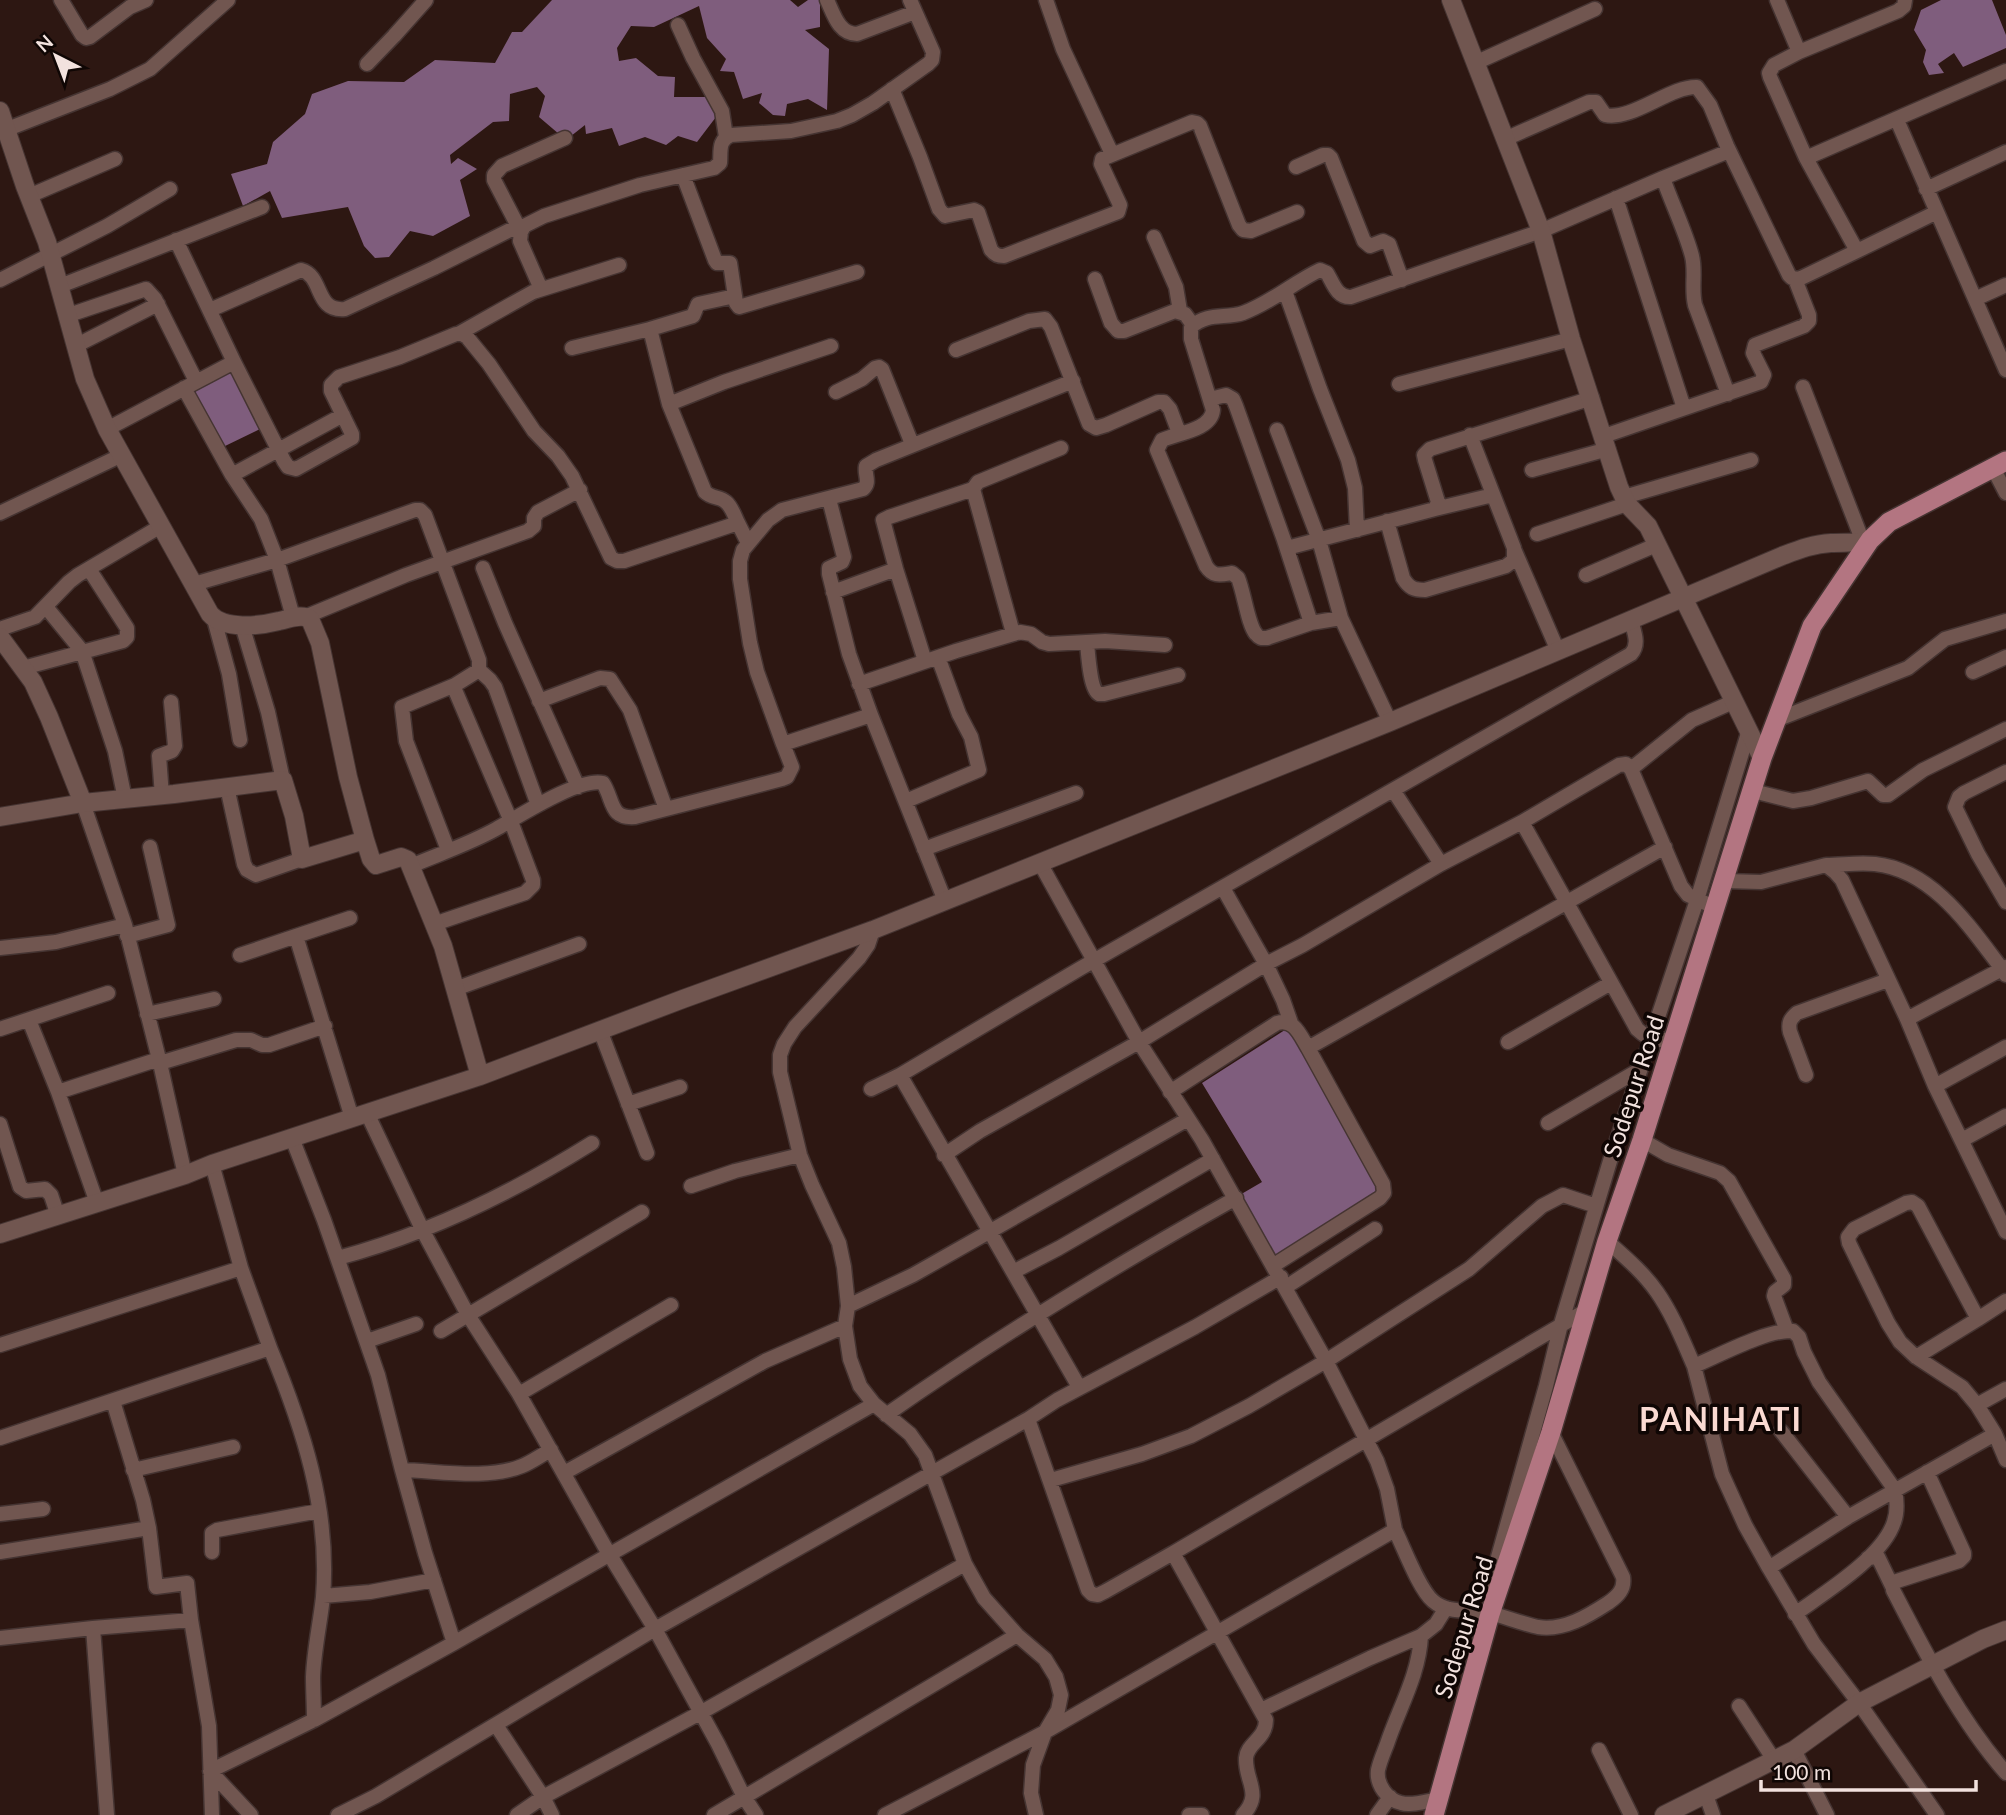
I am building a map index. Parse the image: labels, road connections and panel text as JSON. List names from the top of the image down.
{
  "streets": {
    "main road": ["Sodepur Road"]
  },
  "districts": ["PANIHATI"],
  "scale_bar": "100 m",
  "north": "top left"
}
